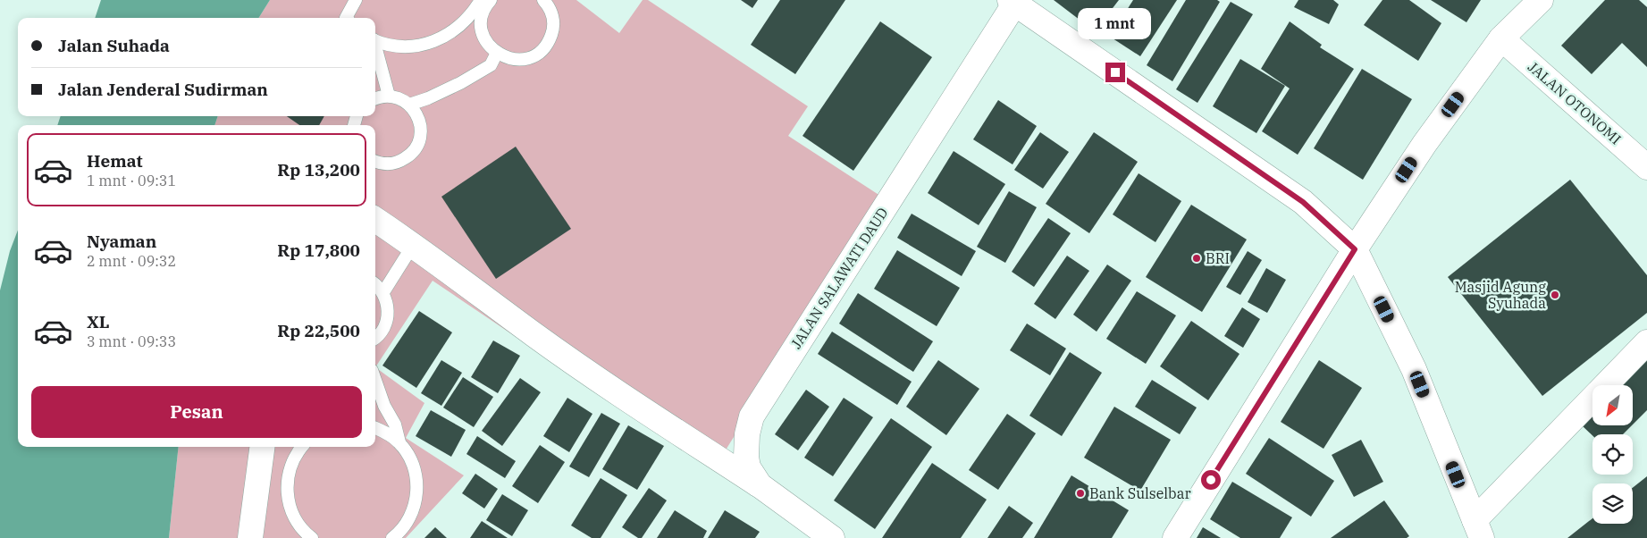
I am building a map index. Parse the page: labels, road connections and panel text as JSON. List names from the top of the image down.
{
  "streets": {
    "main road": ["JALAN OTONOMI", "JALAN SALAWATI DAUD"]
  },
  "places": ["BRI", "Masjid Agung Syuhada", "Bank Sulselbar"],
  "north": "bottom left",
  "page": {
    "bubble": "1 mnt",
    "banner": ["Jalan Suhada", "Jalan Jenderal Sudirman"],
    "list": [
      {
        "name": "Hemat",
        "note": "1 mnt · 09:31",
        "value": "Rp 13,200"
      },
      {
        "name": "Nyaman",
        "note": "2 mnt · 09:32",
        "value": "Rp 17,800"
      },
      {
        "name": "XL",
        "note": "3 mnt · 09:33",
        "value": "Rp 22,500"
      }
    ],
    "buttons": "Pesan"
  }
}
